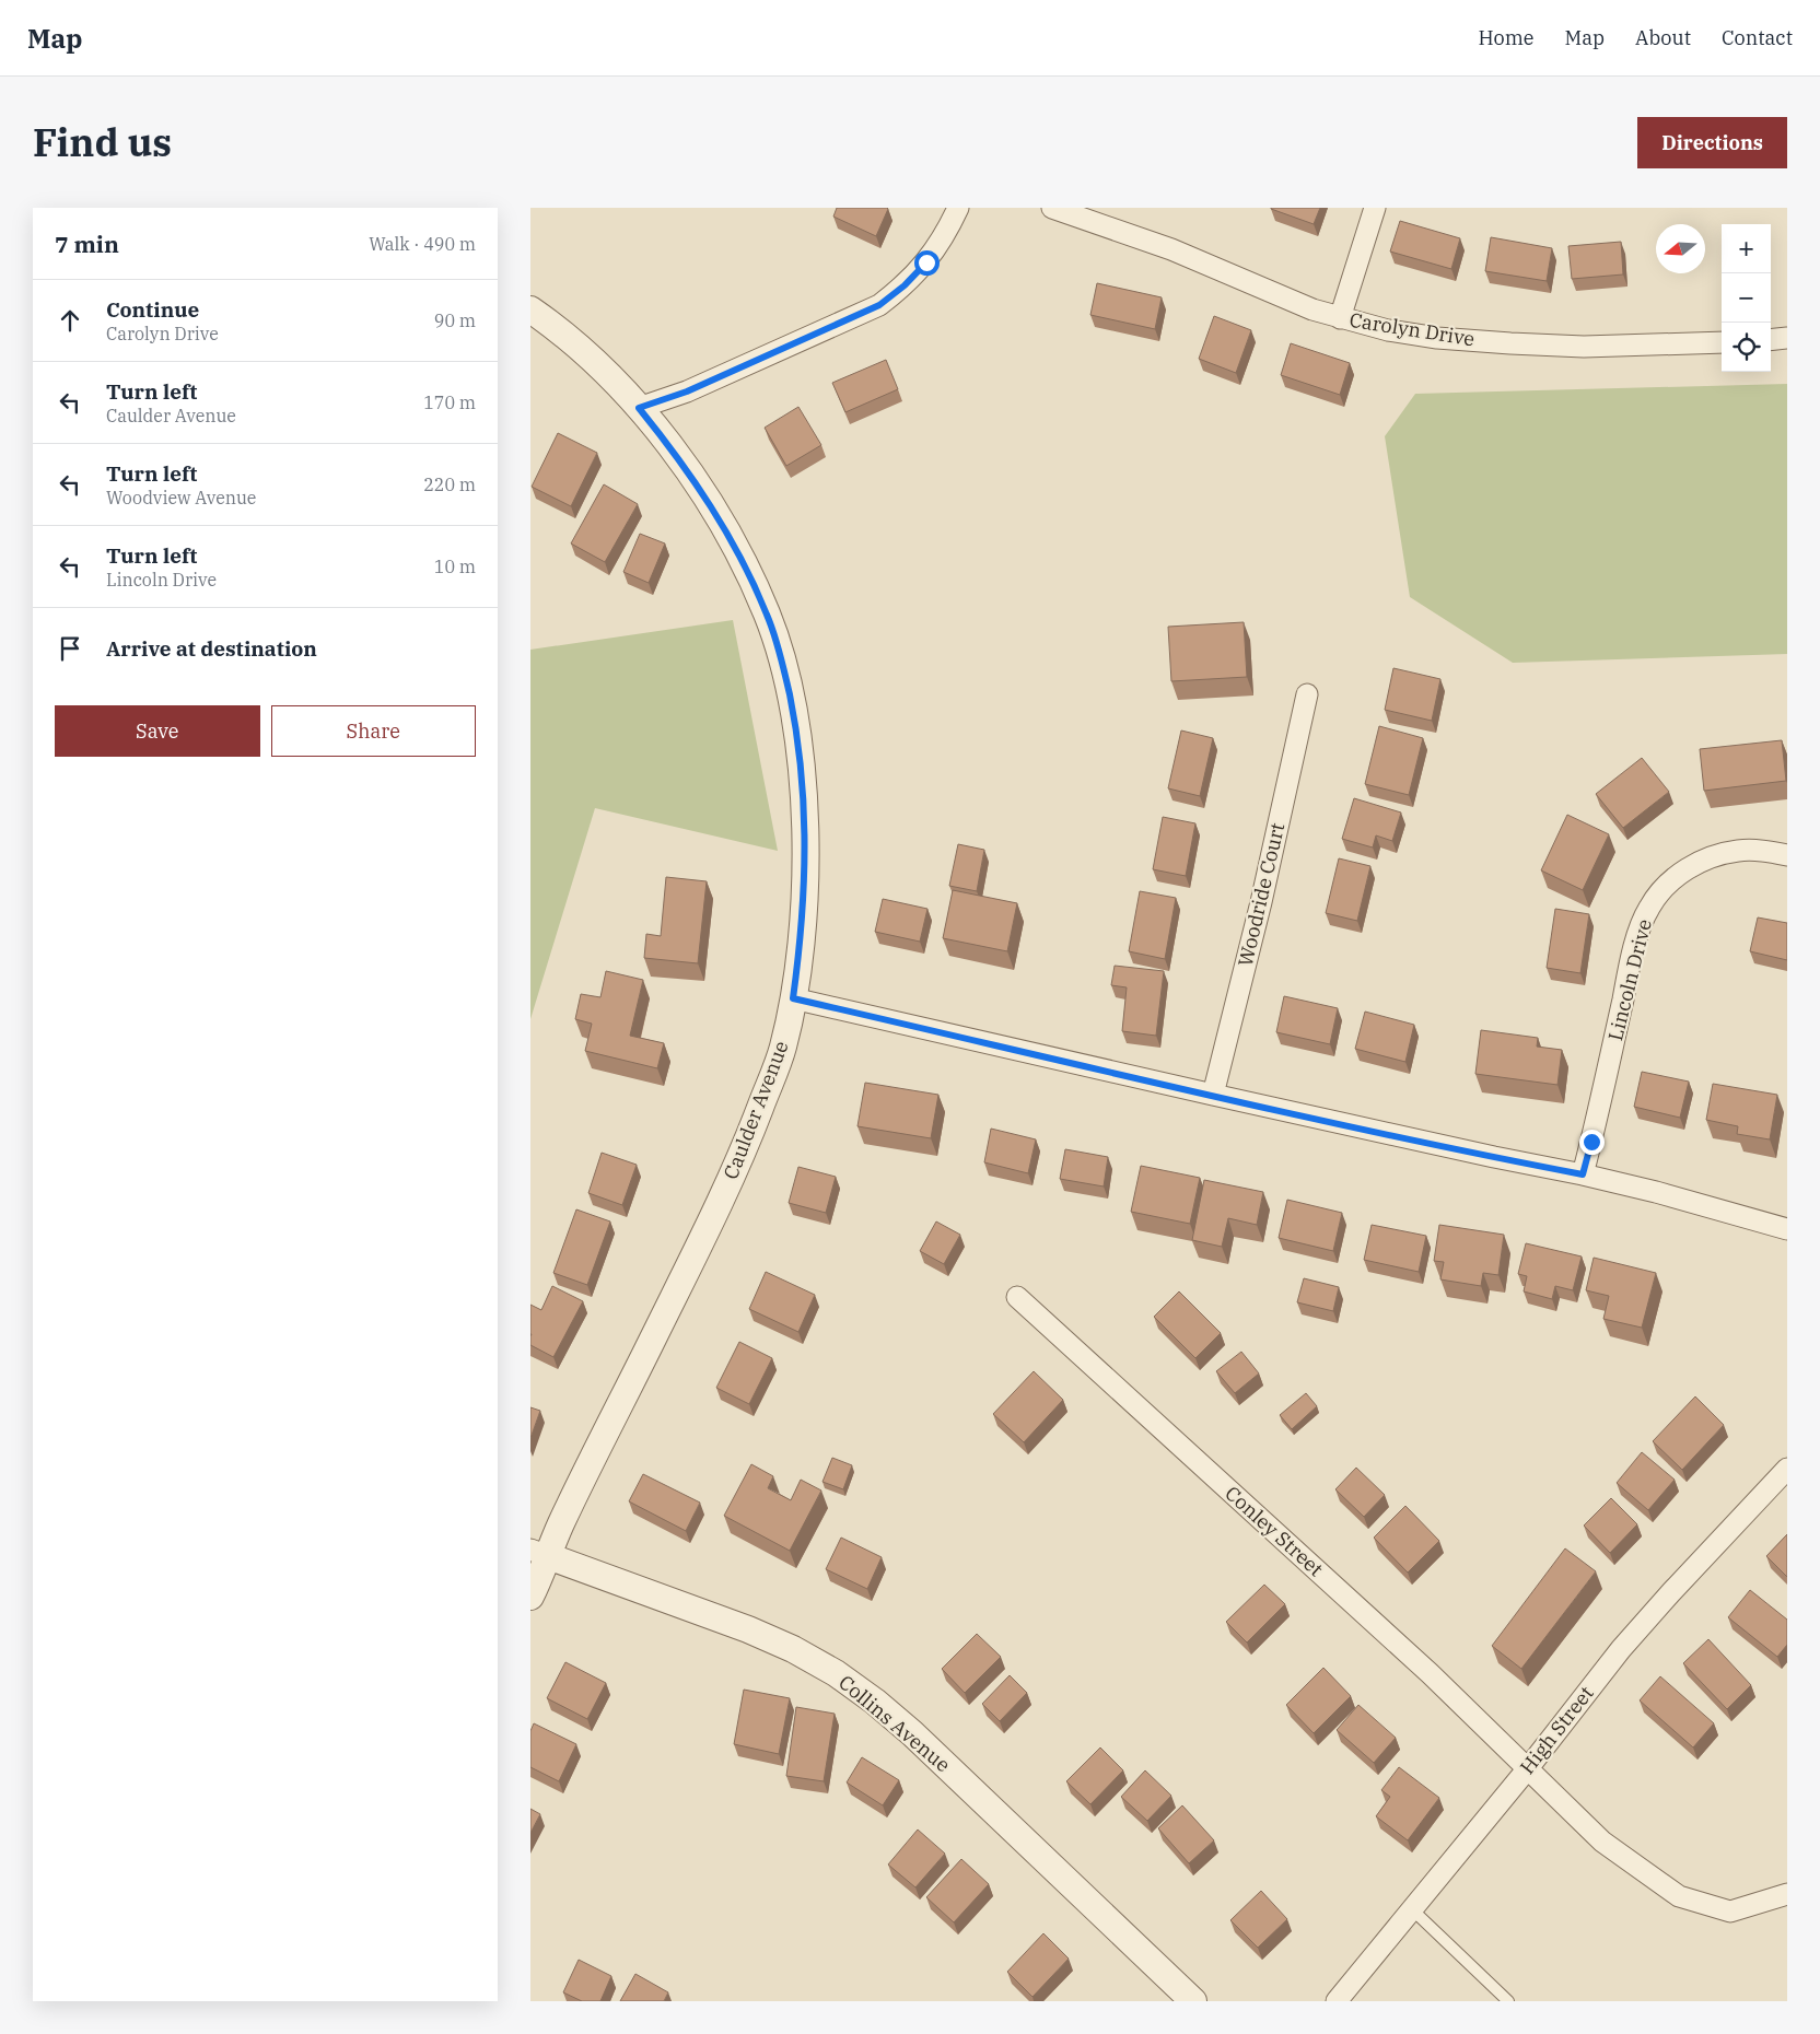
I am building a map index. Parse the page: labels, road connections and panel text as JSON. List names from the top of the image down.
{
  "streets": {
    "street": [
      "Carolyn Drive",
      "Woodride Court",
      "Lincoln Drive",
      "Caulder Avenue",
      "Conley Street",
      "Collins Avenue",
      "High Street"
    ]
  },
  "crossings": [
    ["Caulder Avenue", "Collins Avenue"],
    ["Conley Street", "High Street"]
  ],
  "north": "left",
  "page": {
    "header": "Map",
    "nav": [
      "Home",
      "Map",
      "About",
      "Contact"
    ],
    "title": "Find us",
    "buttons": [
      "Directions",
      ["Save", "Share"]
    ],
    "heading": ["7 min", "Walk · 490 m"],
    "map_buttons": ["+", "−"],
    "list": [
      ["Continue", "Carolyn Drive", "90 m"],
      ["Turn left", "Caulder Avenue", "170 m"],
      ["Turn left", "Woodview Avenue", "220 m"],
      ["Turn left", "Lincoln Drive", "10 m"],
      "Arrive at destination"
    ]
  }
}
